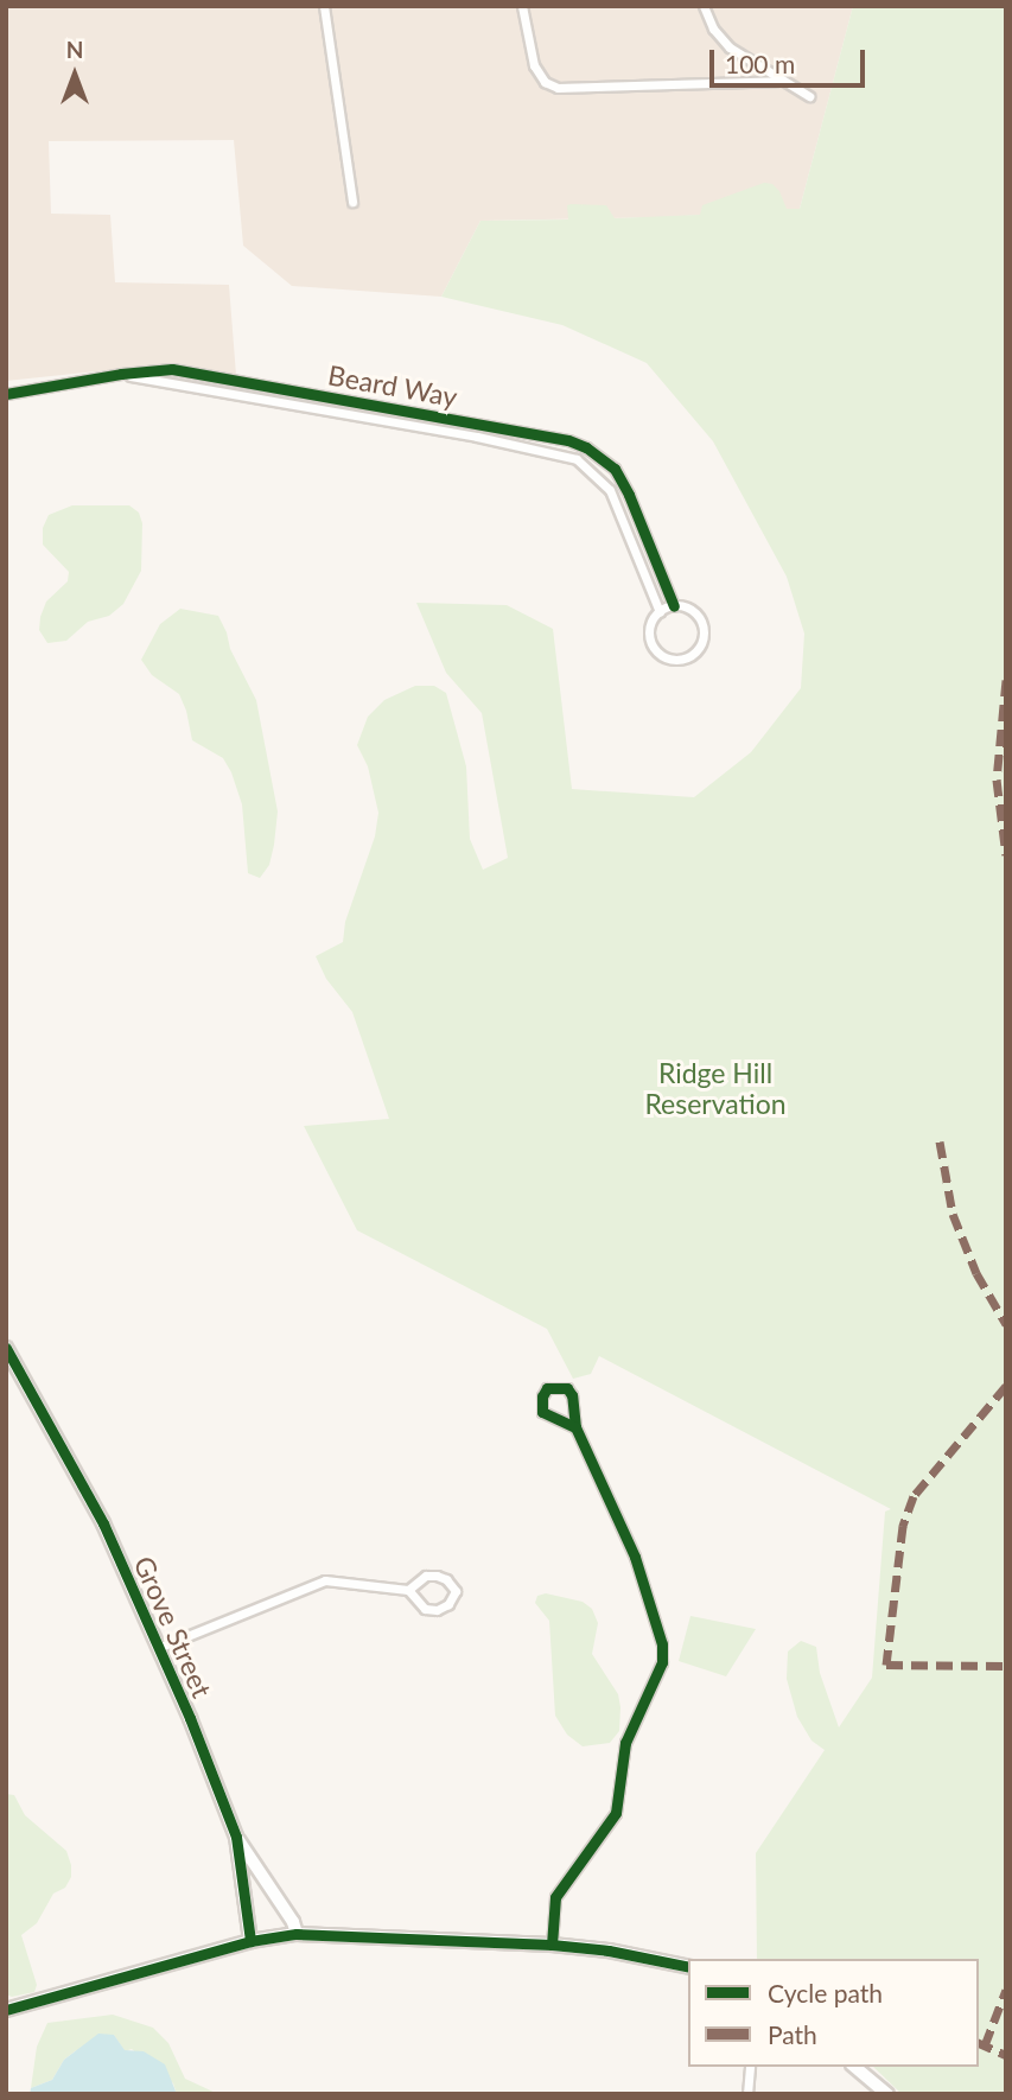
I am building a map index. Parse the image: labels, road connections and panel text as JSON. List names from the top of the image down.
{
  "streets": {
    "street": ["Beard Way", "Grove Street"]
  },
  "parks": ["Ridge Hill Reservation"],
  "legend": ["Cycle path", "Path"],
  "scale_bar": "100 m",
  "north": "top"
}
